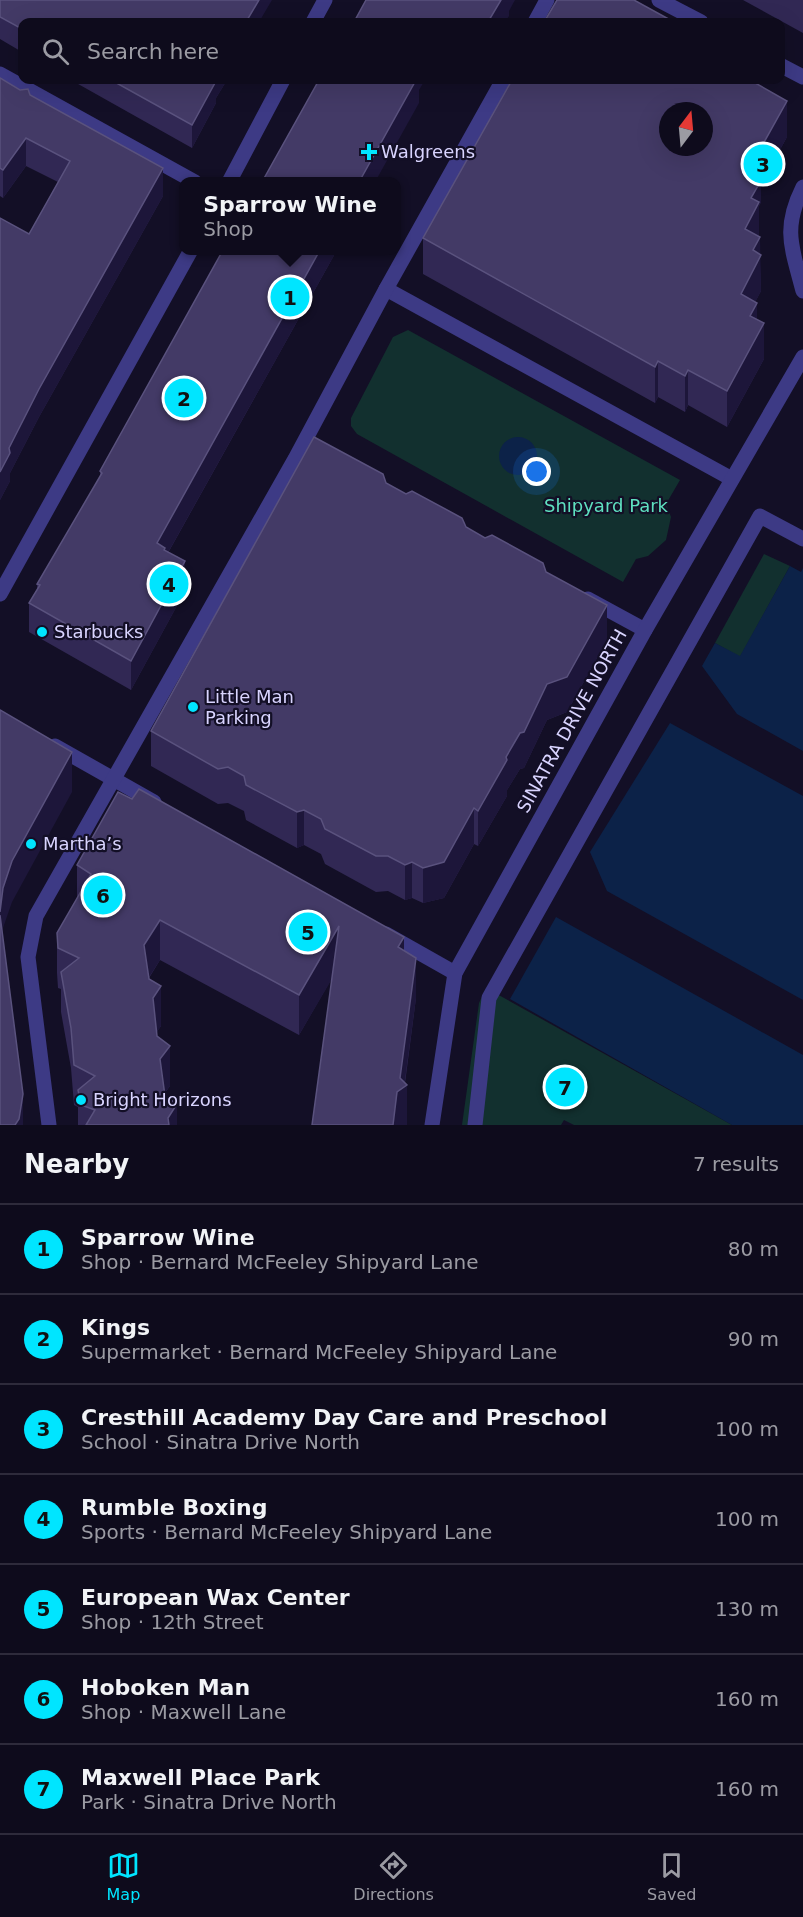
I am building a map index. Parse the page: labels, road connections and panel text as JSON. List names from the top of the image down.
{
  "streets": {
    "street": ["SINATRA DRIVE NORTH"]
  },
  "parks": ["Shipyard Park"],
  "places": {
    "health": ["Walgreens"],
    "other": [
      "Starbucks",
      "Little Man Parking",
      "Martha’s",
      "Bright Horizons"
    ]
  },
  "north": "top",
  "page": {
    "search": "Search here",
    "pins": [
      "3",
      "1",
      "2",
      "4",
      "6",
      "5",
      "7"
    ],
    "popup": ["Sparrow Wine", "Shop"],
    "heading": ["Nearby", "7 results"],
    "list": [
      {
        "mark": "1",
        "name": "Sparrow Wine",
        "note": "Shop · Bernard McFeeley Shipyard Lane",
        "value": "80 m"
      },
      {
        "mark": "2",
        "name": "Kings",
        "note": "Supermarket · Bernard McFeeley Shipyard Lane",
        "value": "90 m"
      },
      {
        "mark": "3",
        "name": "Cresthill Academy Day Care and Preschool",
        "note": "School · Sinatra Drive North",
        "value": "100 m"
      },
      {
        "mark": "4",
        "name": "Rumble Boxing",
        "note": "Sports · Bernard McFeeley Shipyard Lane",
        "value": "100 m"
      },
      {
        "mark": "5",
        "name": "European Wax Center",
        "note": "Shop · 12th Street",
        "value": "130 m"
      },
      {
        "mark": "6",
        "name": "Hoboken Man",
        "note": "Shop · Maxwell Lane",
        "value": "160 m"
      },
      {
        "mark": "7",
        "name": "Maxwell Place Park",
        "note": "Park · Sinatra Drive North",
        "value": "160 m"
      }
    ],
    "nav": ["Map", "Directions", "Saved"]
  }
}
